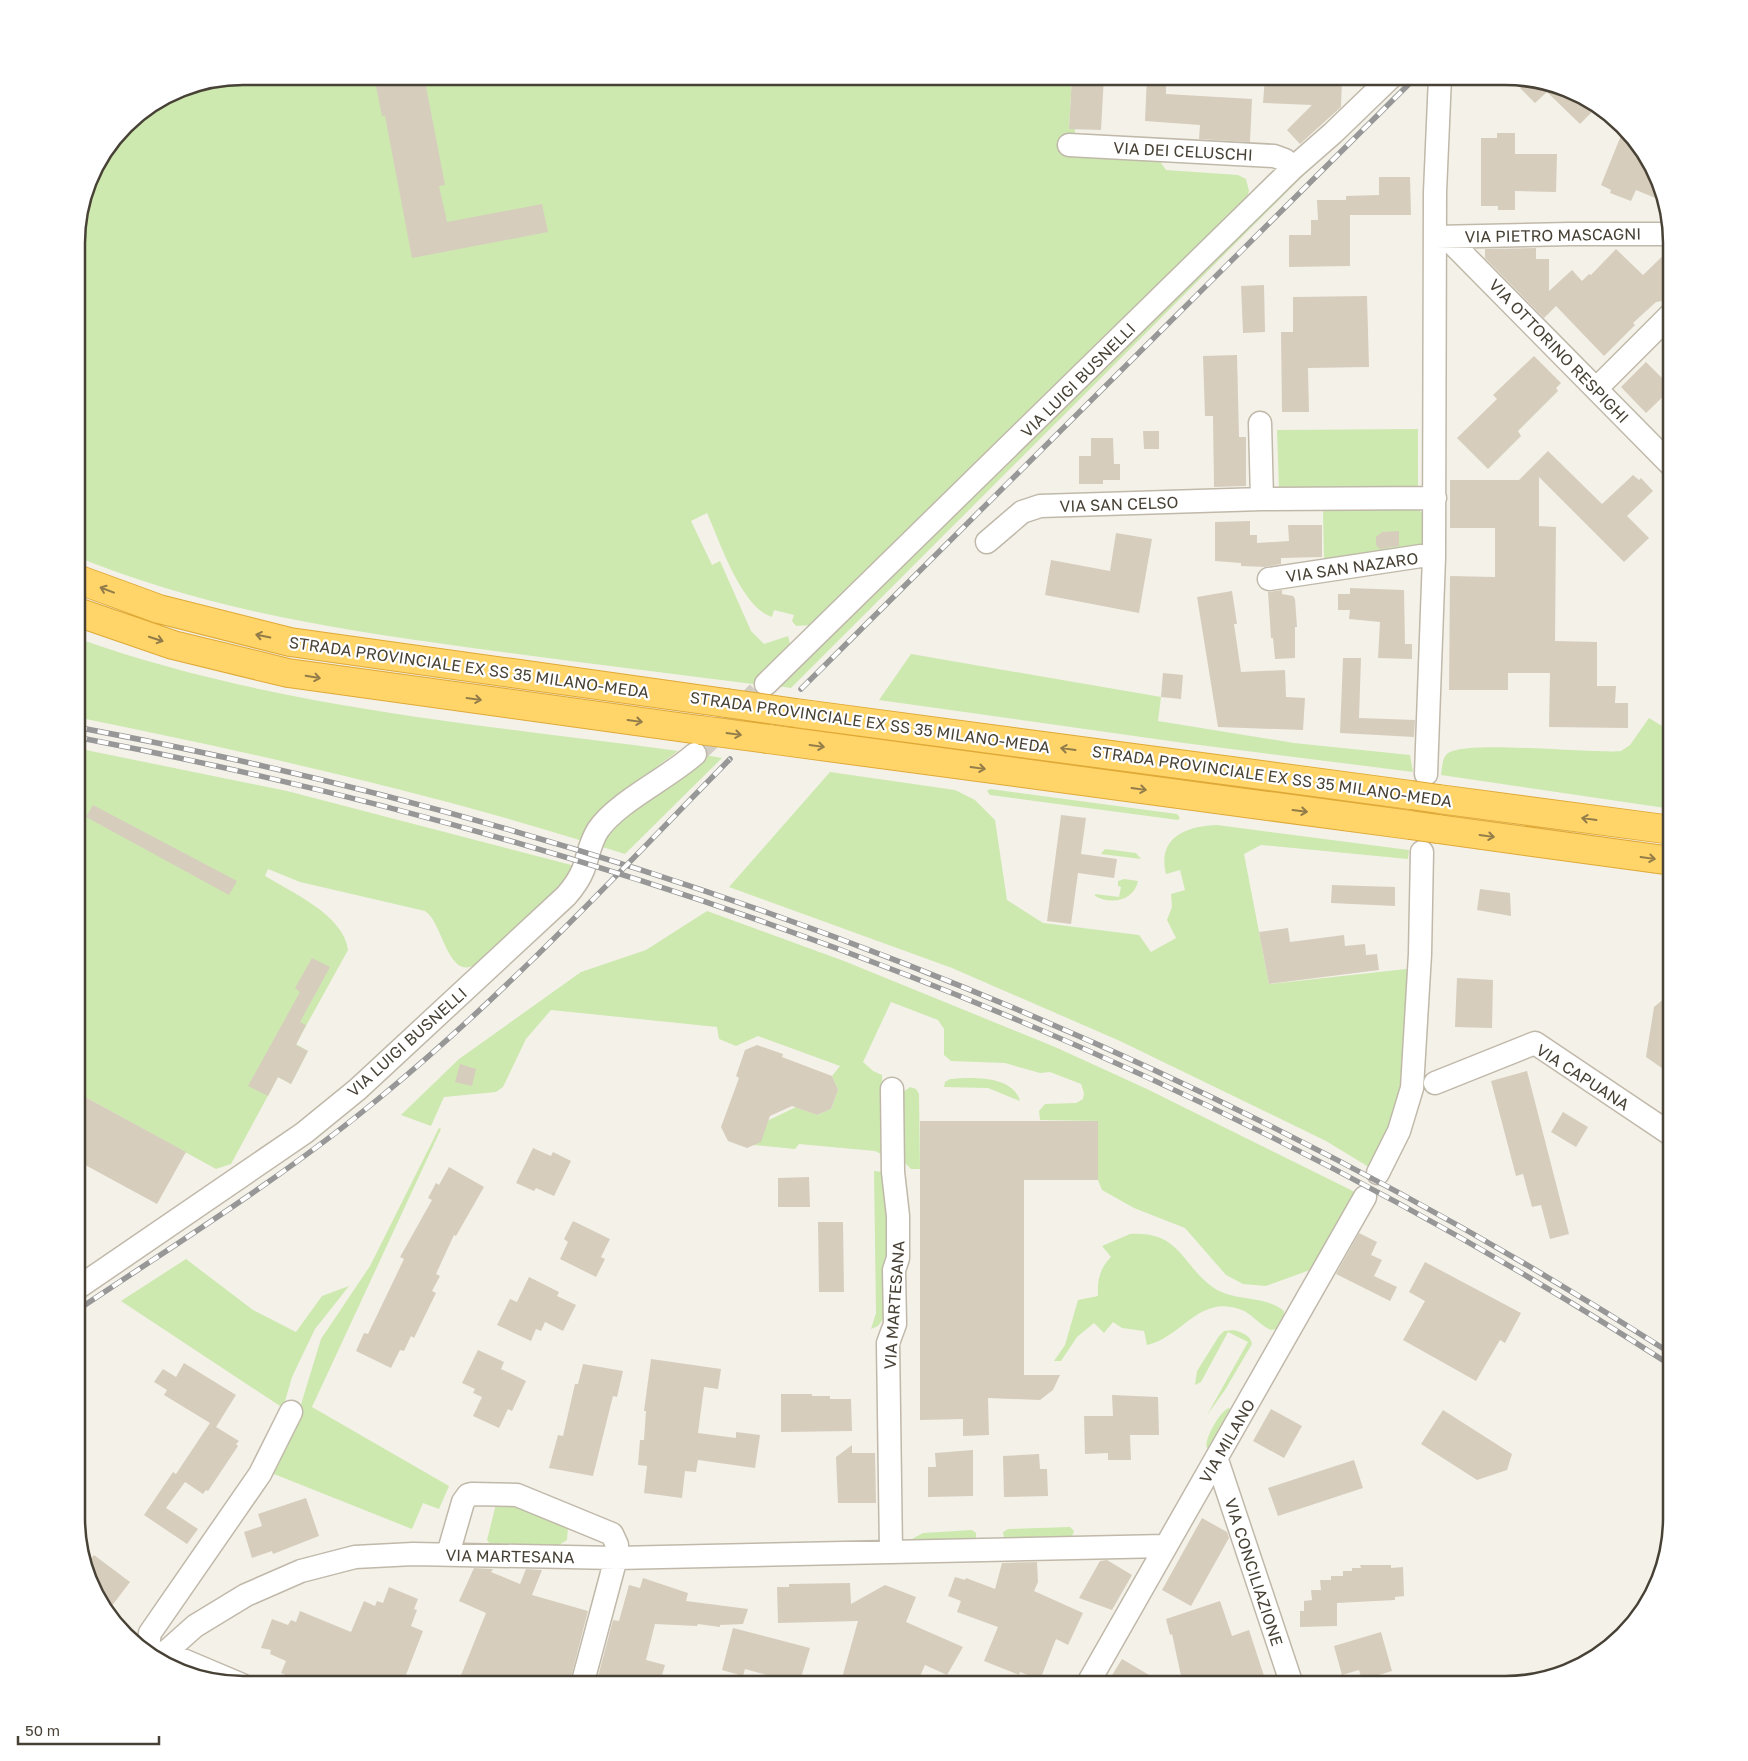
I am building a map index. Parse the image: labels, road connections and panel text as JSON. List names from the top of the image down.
{
  "streets": {
    "highway": ["STRADA PROVINCIALE EX SS 35 MILANO-MEDA"],
    "street": [
      "VIA DEI CELUSCHI",
      "VIA PIETRO MASCAGNI",
      "VIA OTTORINO RESPIGHI",
      "VIA LUIGI BUSNELLI",
      "VIA SAN CELSO",
      "VIA SAN NAZARO",
      "VIA CAPUANA",
      "VIA MARTESANA",
      "VIA MILANO",
      "VIA CONCILIAZIONE"
    ]
  },
  "crossings": [
    ["VIA DEI CELUSCHI", "VIA LUIGI BUSNELLI"],
    ["VIA PIETRO MASCAGNI", "VIA OTTORINO RESPIGHI"],
    ["VIA LUIGI BUSNELLI", "STRADA PROVINCIALE EX SS 35 MILANO-MEDA"],
    ["VIA MARTESANA", "VIA MILANO"],
    ["VIA MILANO", "VIA CONCILIAZIONE"]
  ],
  "scale_bar": "50 m"
}
